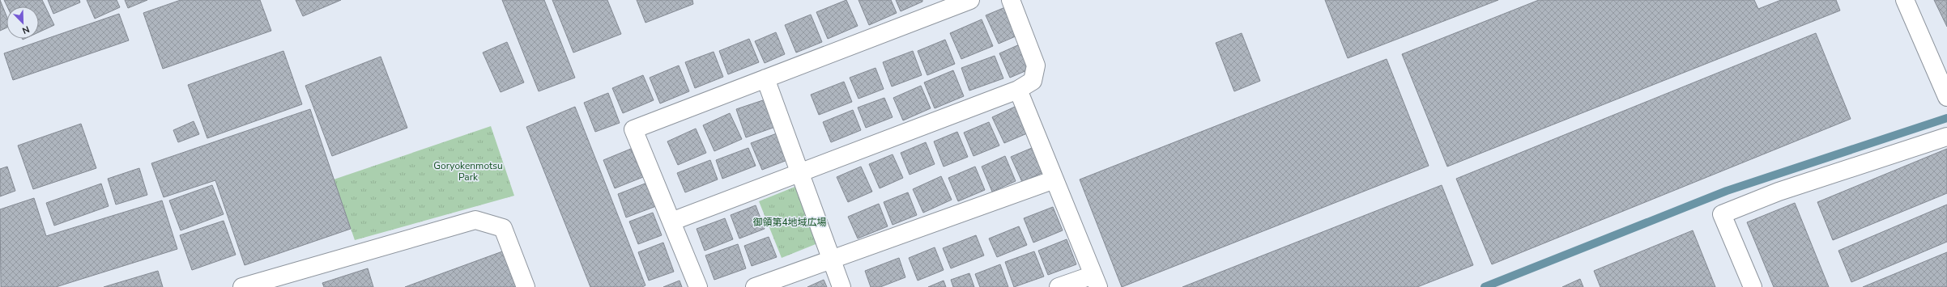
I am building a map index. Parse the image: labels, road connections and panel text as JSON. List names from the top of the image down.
{
  "parks": ["Goryokenmotsu Park", "御領第4地域広場"],
  "north": "bottom right"
}
